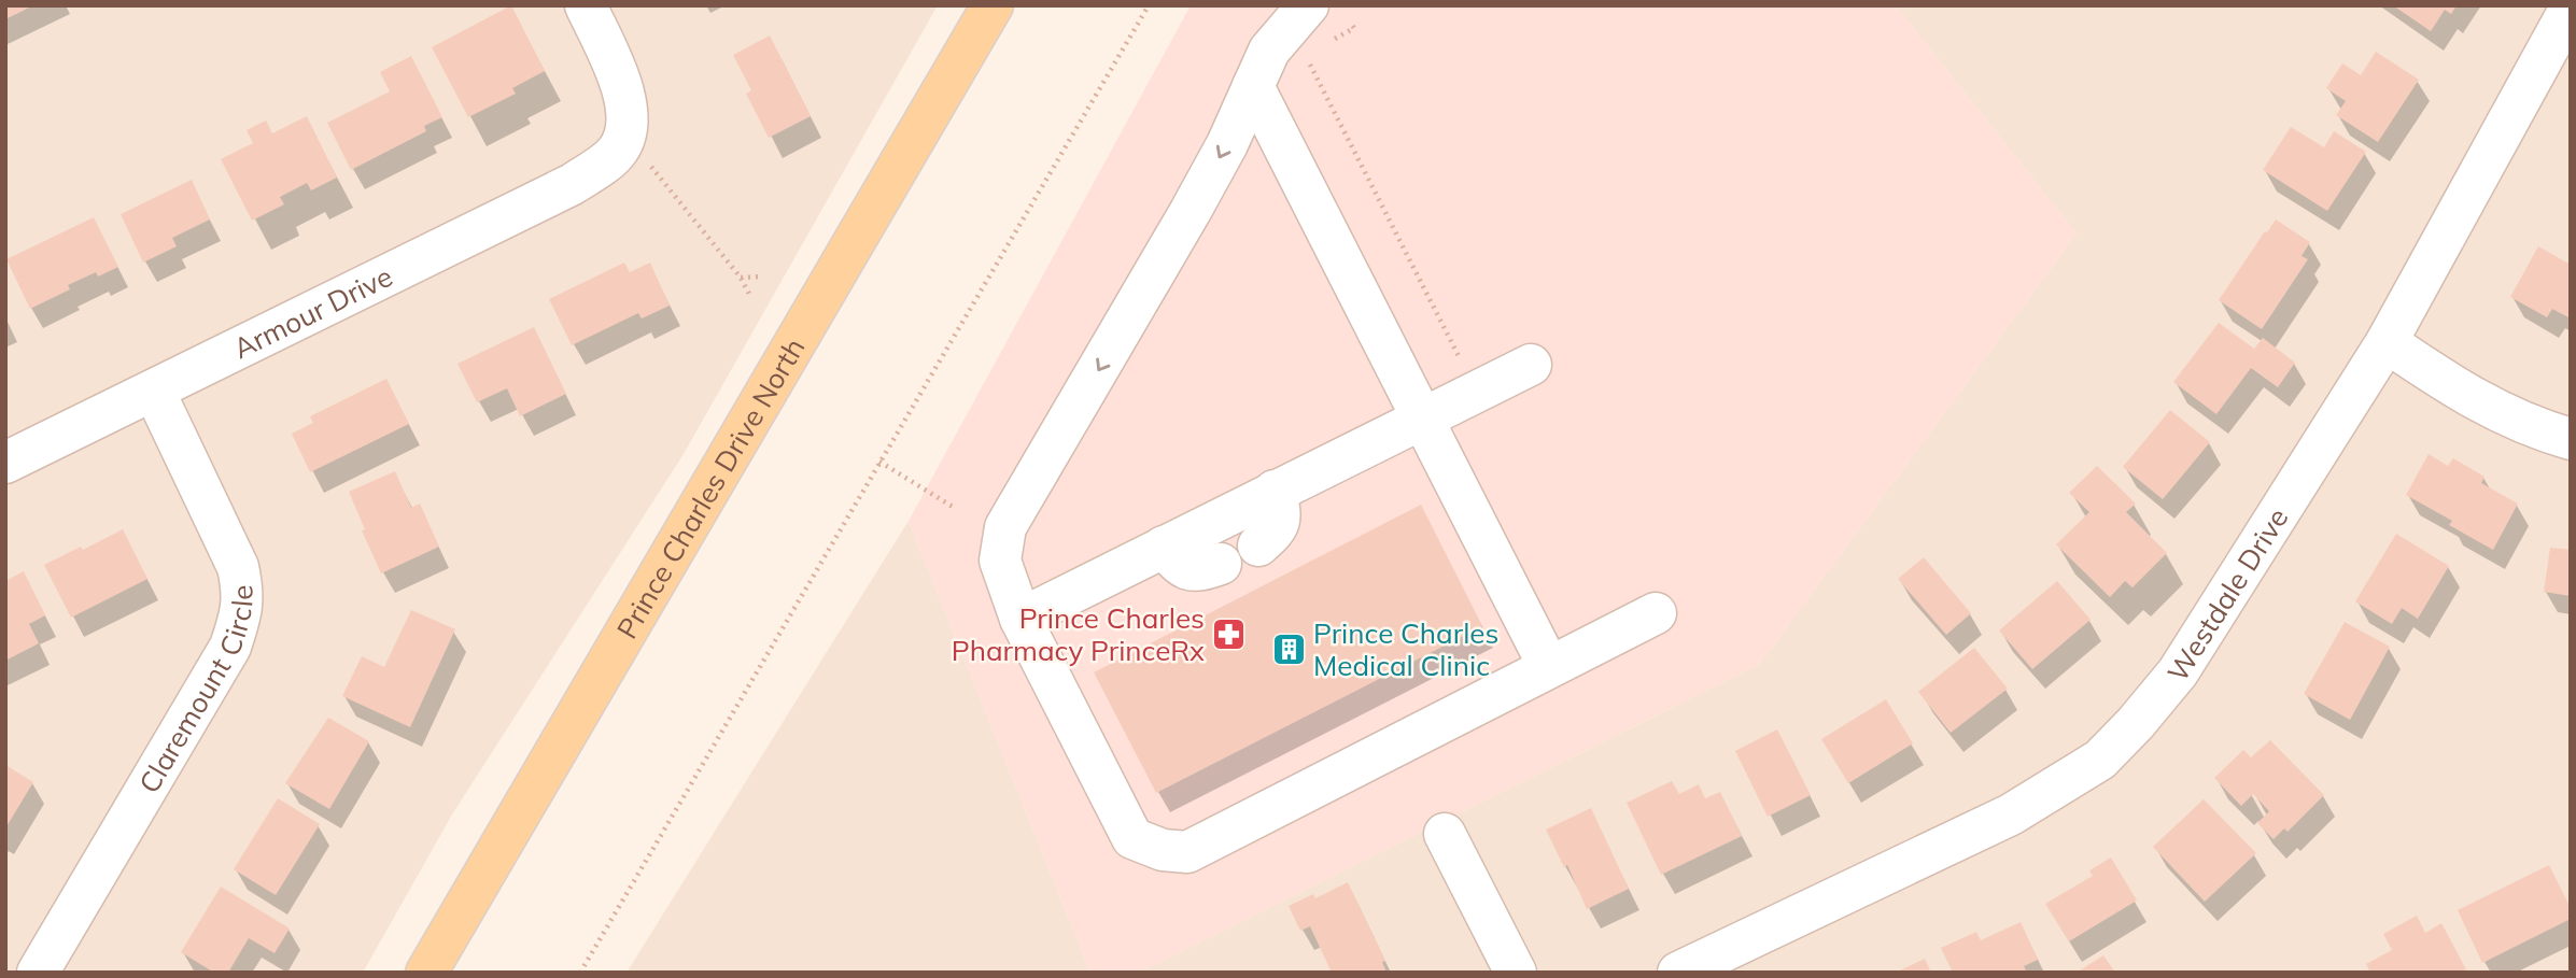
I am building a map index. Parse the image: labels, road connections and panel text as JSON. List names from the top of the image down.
{
  "streets": {
    "main road": ["Prince Charles Drive North"],
    "street": ["Armour Drive", "Westdale Drive", "Claremount Circle"]
  },
  "crossings": [
    ["Armour Drive", "Claremount Circle"]
  ],
  "places": {
    "pharmacy": ["Prince Charles Pharmacy PrinceRx"],
    "building": ["Prince Charles Medical Clinic"]
  }
}
